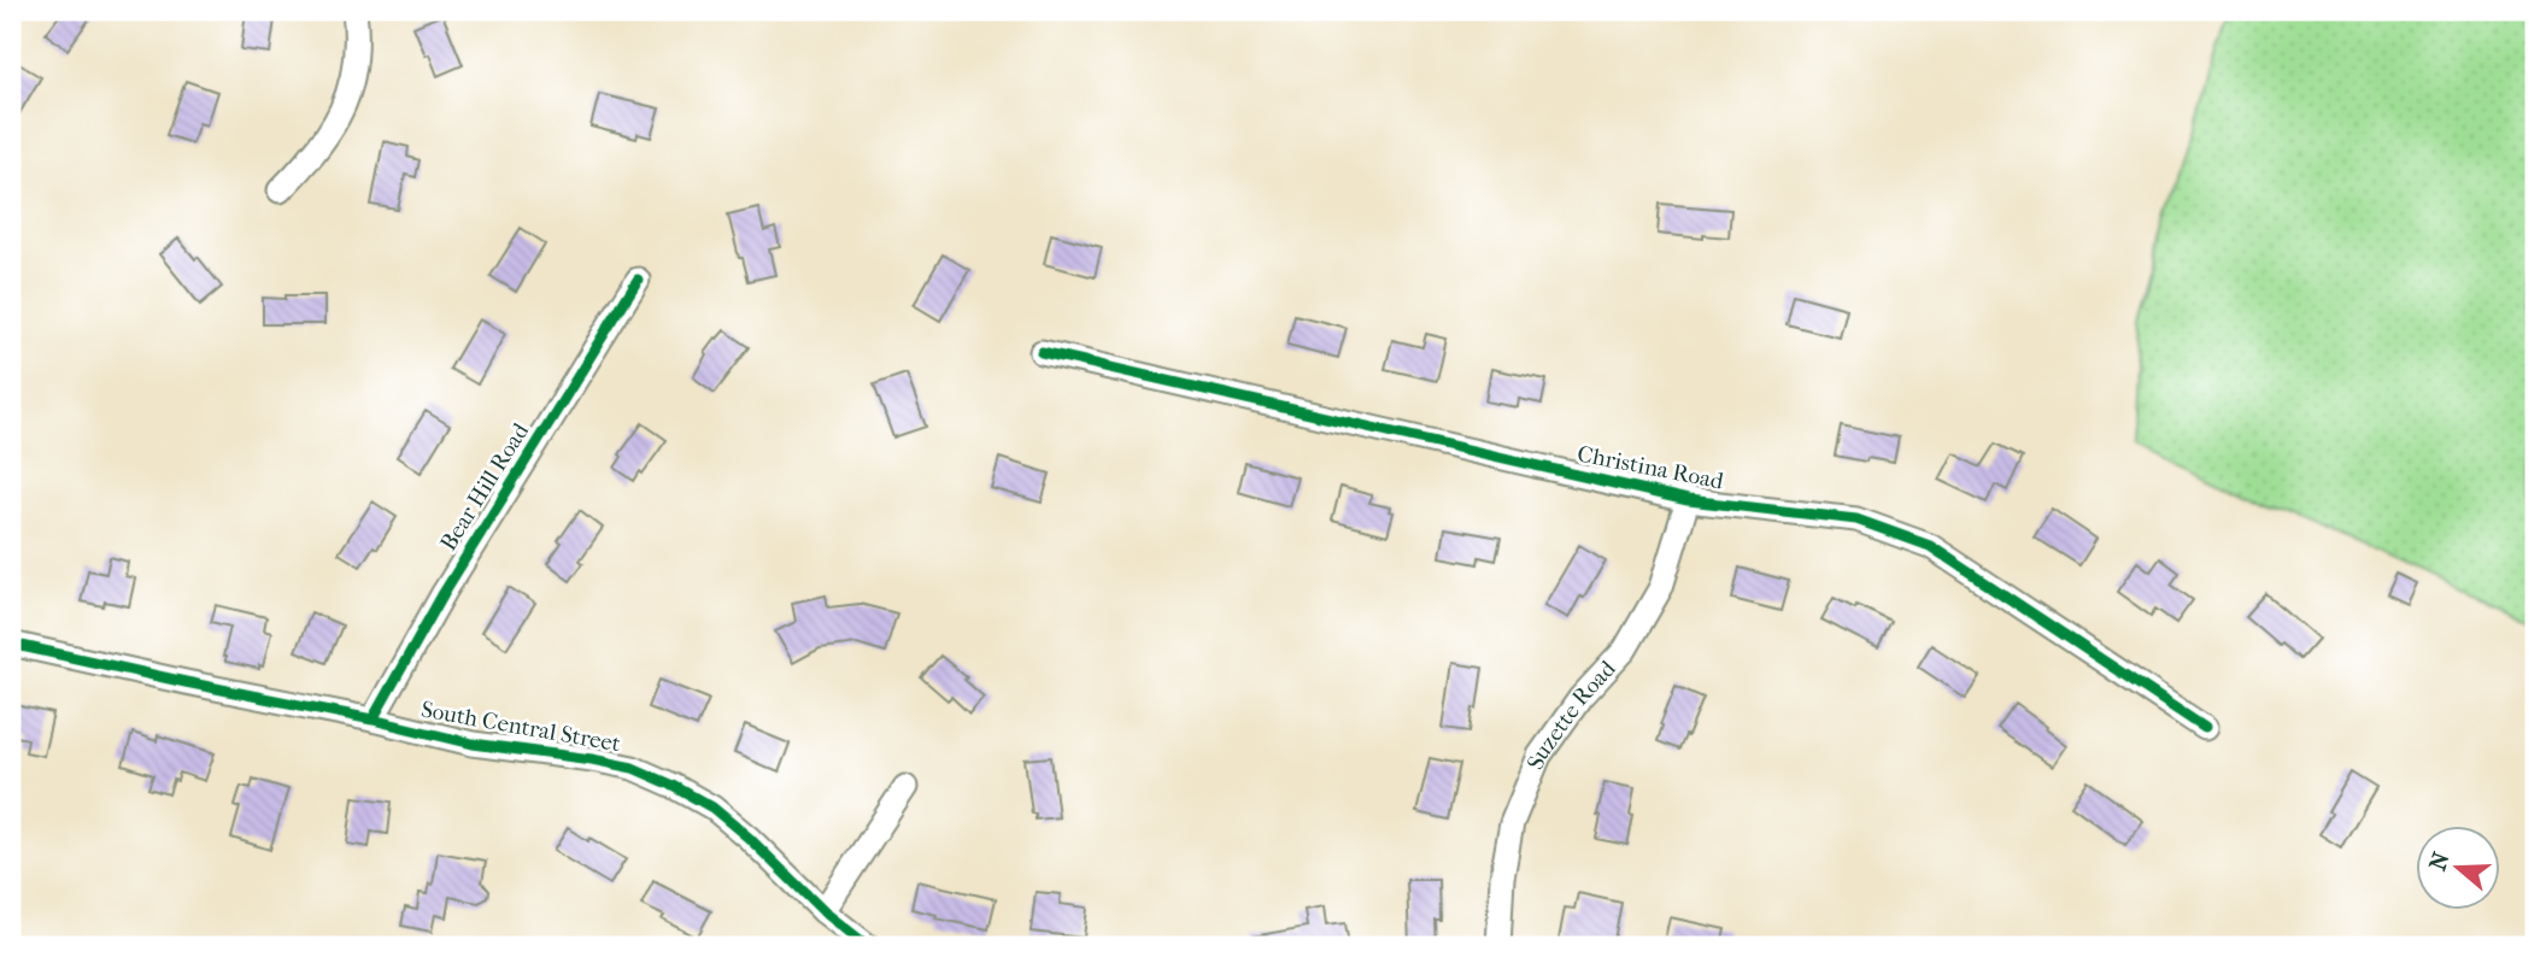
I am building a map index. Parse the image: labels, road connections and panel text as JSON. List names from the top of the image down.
{
  "streets": {
    "street": [
      "Christina Road",
      "Bear Hill Road",
      "Suzette Road",
      "South Central Street"
    ]
  },
  "crossings": [
    ["Christina Road", "Suzette Road"],
    ["Bear Hill Road", "South Central Street"]
  ],
  "north": "left"
}
